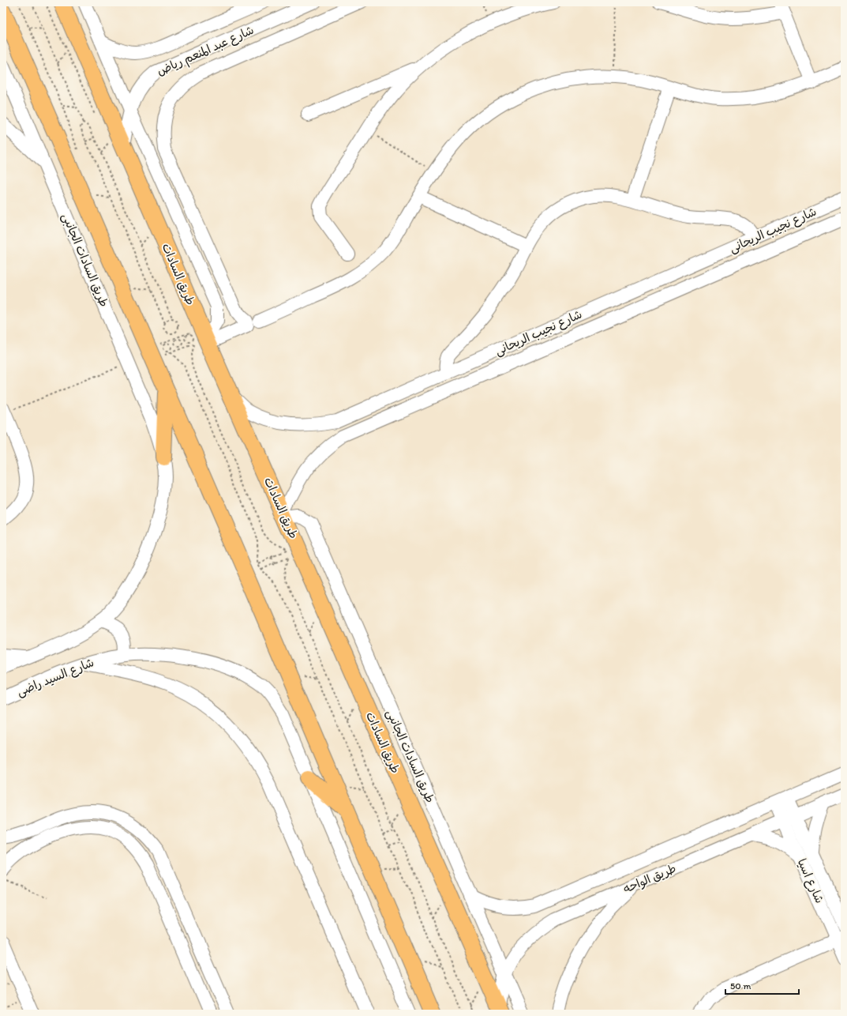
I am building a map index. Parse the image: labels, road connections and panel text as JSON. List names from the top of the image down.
{
  "streets": {
    "main road": ["طريق السادات"],
    "street": [
      "شارع عبد المنعم رياض",
      "شارع نجيب الريحانى",
      "طريق السادات الجانبى",
      "شارع السيد راضى",
      "طريق الواحه",
      "شارع اسيا"
    ]
  },
  "crossings": [
    ["شارع عبد المنعم رياض", "طريق السادات"],
    ["شارع نجيب الريحانى", "طريق السادات الجانبى"],
    ["شارع نجيب الريحانى", "طريق السادات"],
    ["طريق السادات الجانبى", "طريق السادات"],
    ["طريق السادات الجانبى", "طريق الواحه"],
    ["طريق السادات", "طريق الواحه"],
    ["طريق الواحه", "شارع اسيا"]
  ],
  "scale_bar": "50 m"
}
